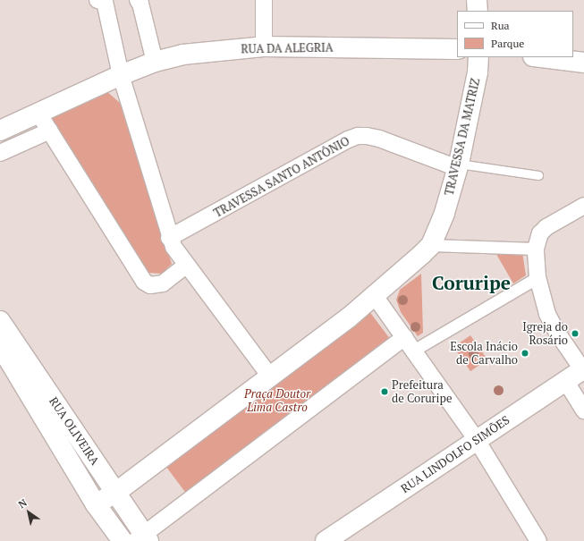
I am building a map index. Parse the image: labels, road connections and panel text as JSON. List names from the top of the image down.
{
  "streets": {
    "street": [
      "RUA DA ALEGRIA",
      "TRAVESSA DA MATRIZ",
      "TRAVESSA SANTO ANTÔNIO",
      "RUA OLIVEIRA",
      "RUA LINDOLFO SIMÕES"
    ]
  },
  "crossings": [
    ["TRAVESSA DA MATRIZ", "TRAVESSA SANTO ANTÔNIO"]
  ],
  "districts": ["Coruripe"],
  "parks": ["Praça Doutor Lima Castro"],
  "places": ["Igreja do Rosário", "Escola Inácio de Carvalho", "Prefeitura de Coruripe"],
  "legend": ["Rua", "Parque"],
  "north": "top left"
}
